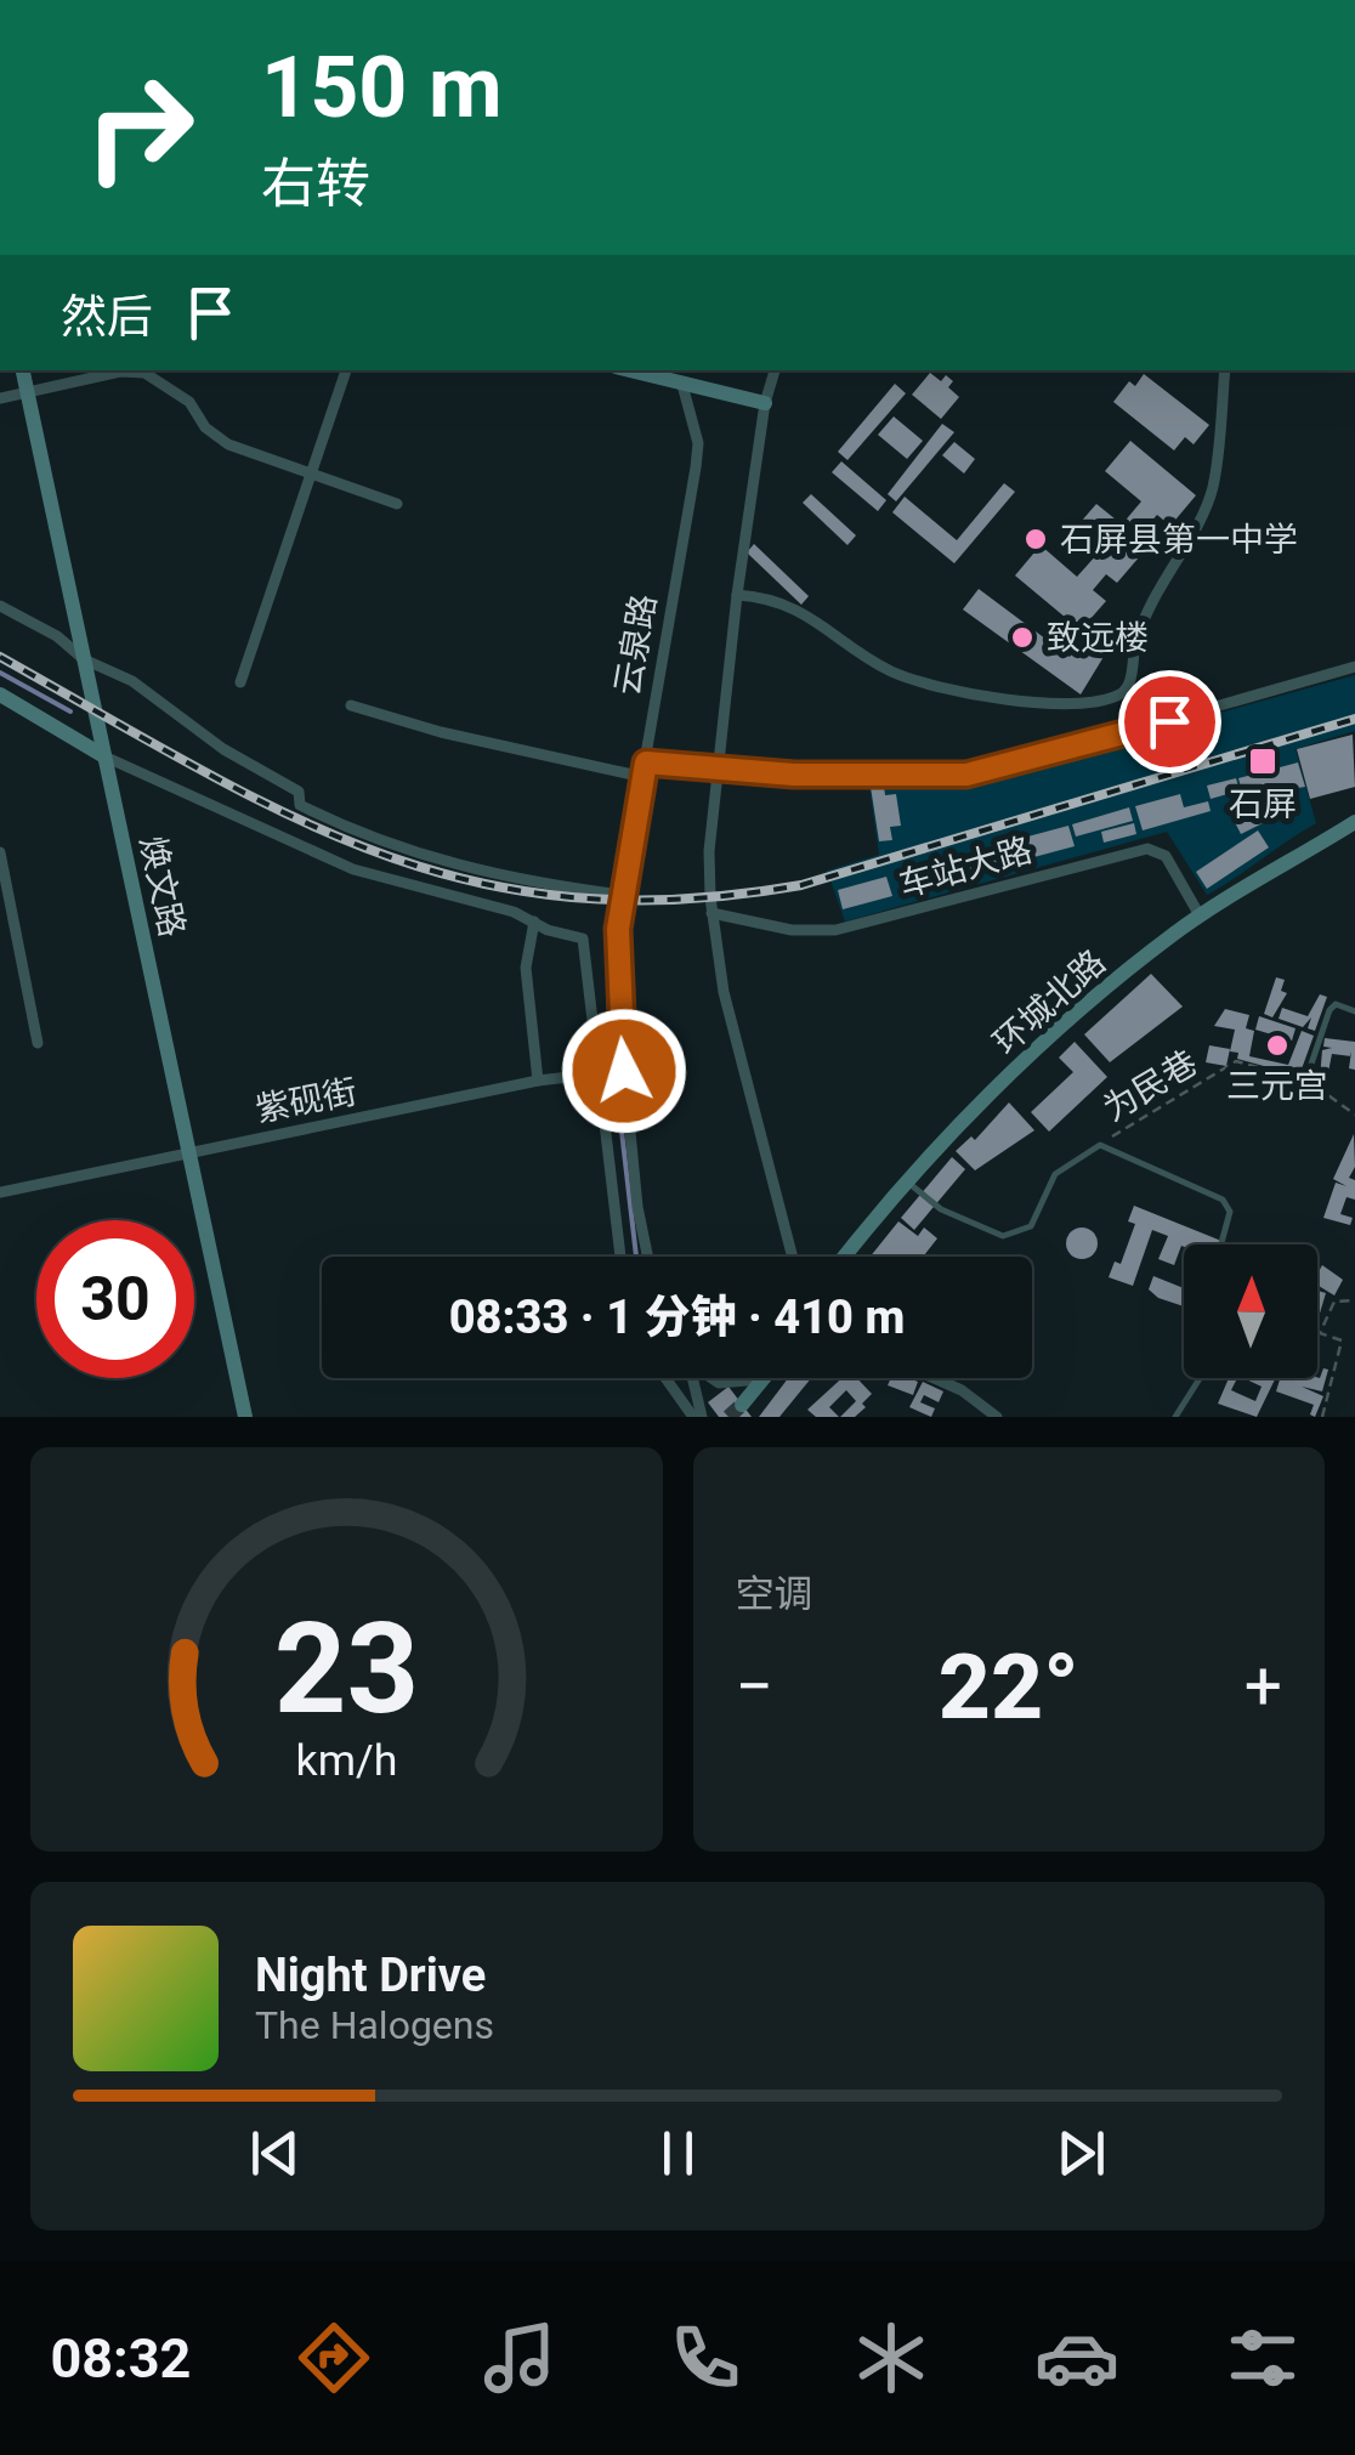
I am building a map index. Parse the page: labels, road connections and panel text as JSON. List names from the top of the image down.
{
  "streets": {
    "main road": ["焕文路", "环城北路"],
    "street": ["云泉路", "车站大路", "紫砚街"],
    "path": ["为民巷"]
  },
  "crossings": [
    ["云泉路", "紫砚街"],
    ["车站大路", "环城北路"],
    ["焕文路", "紫砚街"]
  ],
  "places": {
    "other": ["石屏县第一中学", "致远楼", "三元宫"],
    "transit": ["石屏"]
  },
  "north": "top",
  "page": {
    "turn": ["150 m", "右转"],
    "then": "然后",
    "limit": "30",
    "trip": "08:33 · 1 分钟 · 410 m",
    "tile": "空调",
    "heat": ["−", "22°", "+"],
    "song": ["Night Drive", "The Halogens"],
    "tabs": "08:32",
    "gauge": ["23", "km/h"]
  }
}
